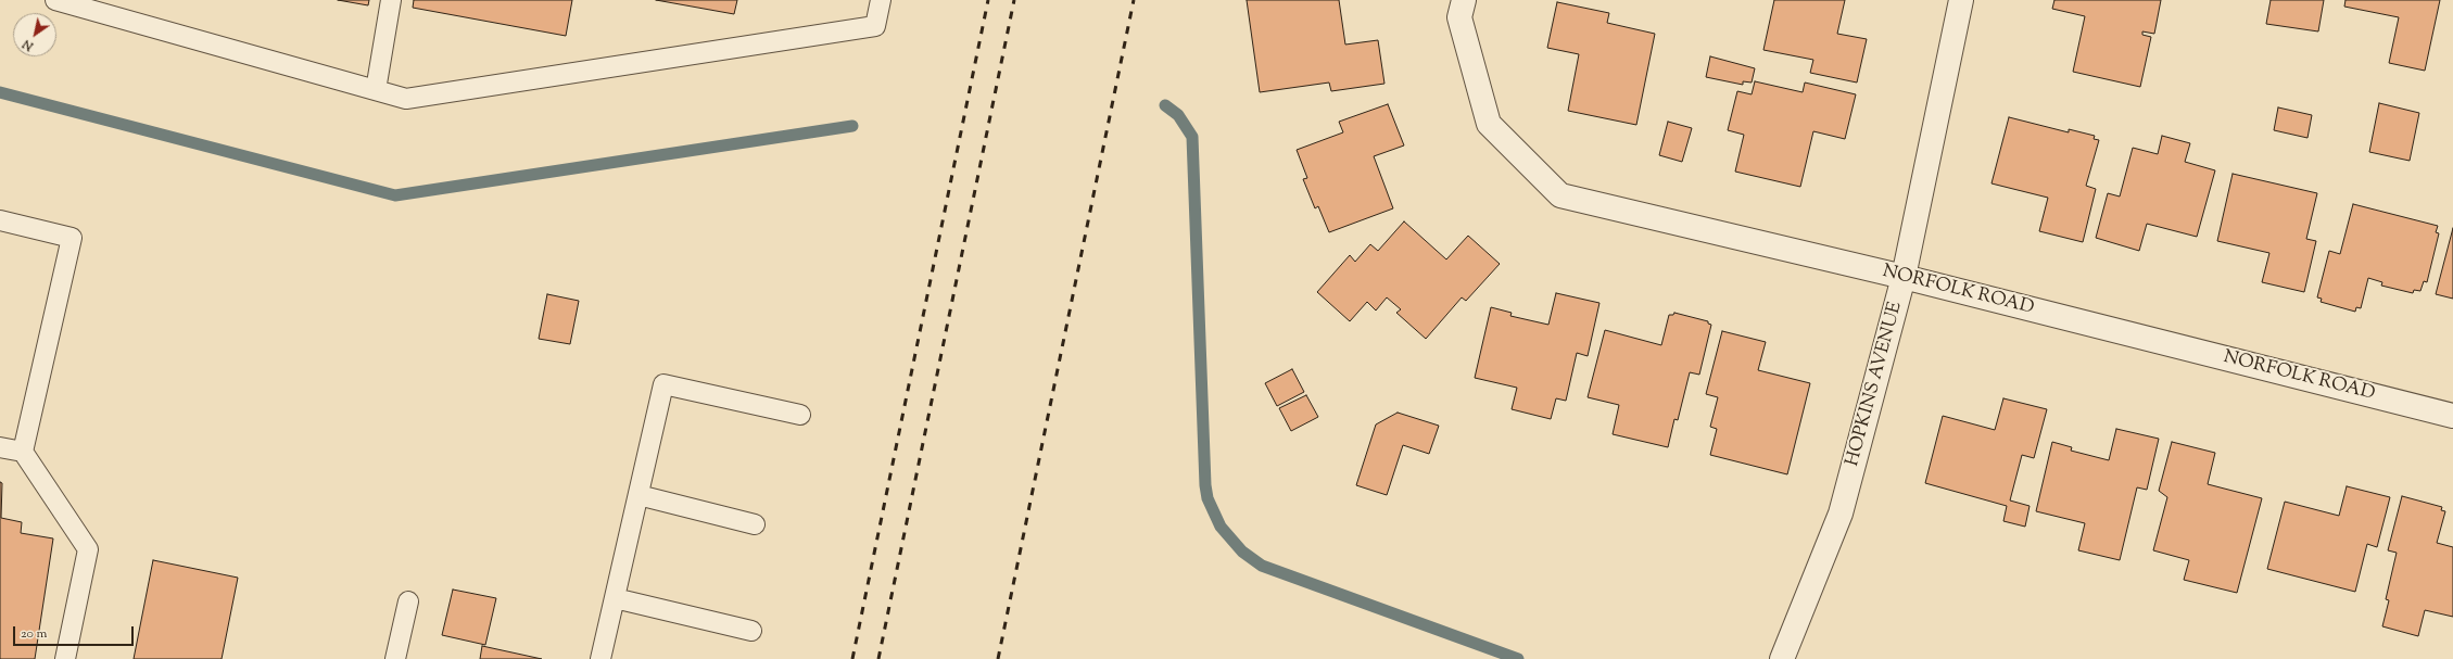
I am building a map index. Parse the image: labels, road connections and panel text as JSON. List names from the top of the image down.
{
  "streets": {
    "street": ["NORFOLK ROAD", "HOPKINS AVENUE"]
  },
  "crossings": [
    ["NORFOLK ROAD", "HOPKINS AVENUE"]
  ],
  "scale_bar": "20 m",
  "north": "bottom left"
}
